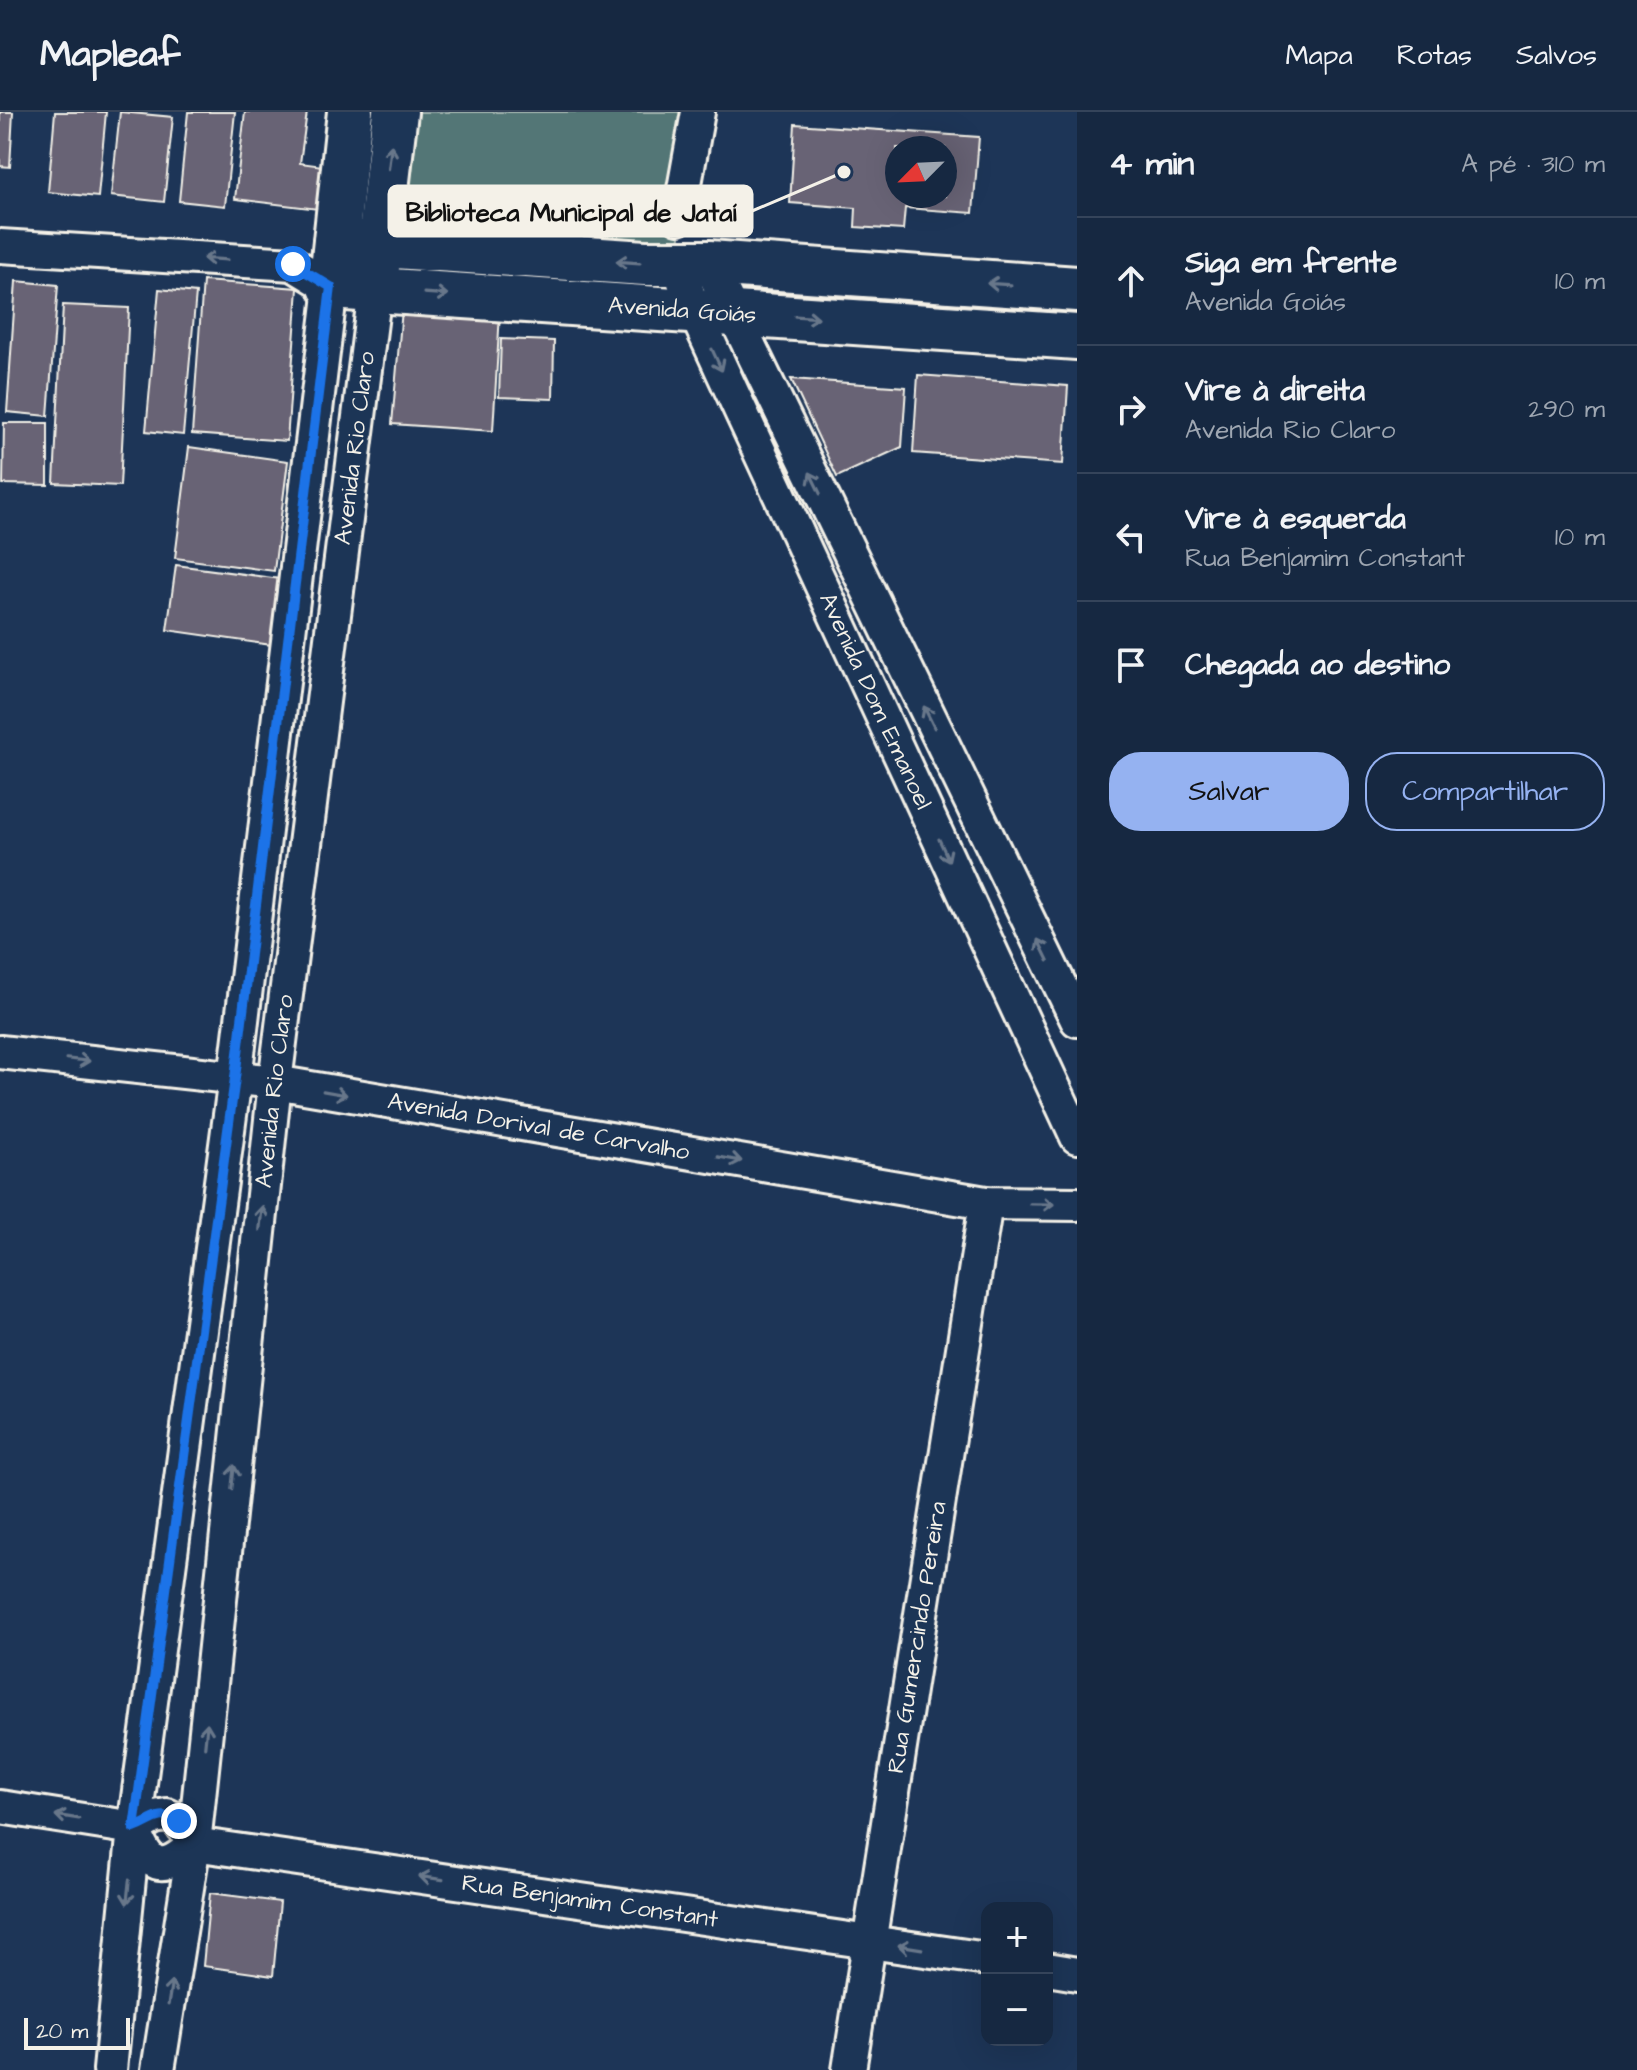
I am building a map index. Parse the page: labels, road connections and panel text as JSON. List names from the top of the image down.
{
  "streets": {
    "main road": ["Avenida Goiás", "Avenida Rio Claro"],
    "street": [
      "Avenida Dom Emanoel",
      "Avenida Dorival de Carvalho",
      "Rua Gumercindo Pereira",
      "Rua Benjamim Constant"
    ]
  },
  "crossings": [
    ["Avenida Goiás", "Avenida Rio Claro"],
    ["Avenida Goiás", "Avenida Dom Emanoel"],
    ["Avenida Rio Claro", "Avenida Dorival de Carvalho"],
    ["Avenida Rio Claro", "Rua Benjamim Constant"],
    ["Avenida Dorival de Carvalho", "Rua Gumercindo Pereira"],
    ["Rua Gumercindo Pereira", "Rua Benjamim Constant"]
  ],
  "one_way": ["Avenida Dorival de Carvalho", "Rua Benjamim Constant"],
  "places": ["Biblioteca Municipal de Jataí"],
  "scale_bar": "20 m",
  "north": "bottom left",
  "page": {
    "header": "Mapleaf",
    "nav": ["Mapa", "Rotas", "Salvos"],
    "heading": ["4 min", "A pé · 310 m"],
    "list": [
      ["Siga em frente", "Avenida Goiás", "10 m"],
      ["Vire à direita", "Avenida Rio Claro", "290 m"],
      ["Vire à esquerda", "Rua Benjamim Constant", "10 m"],
      "Chegada ao destino"
    ],
    "buttons": ["Salvar", "Compartilhar"],
    "map_buttons": ["+", "−"],
    "scale": "20 m"
  }
}
